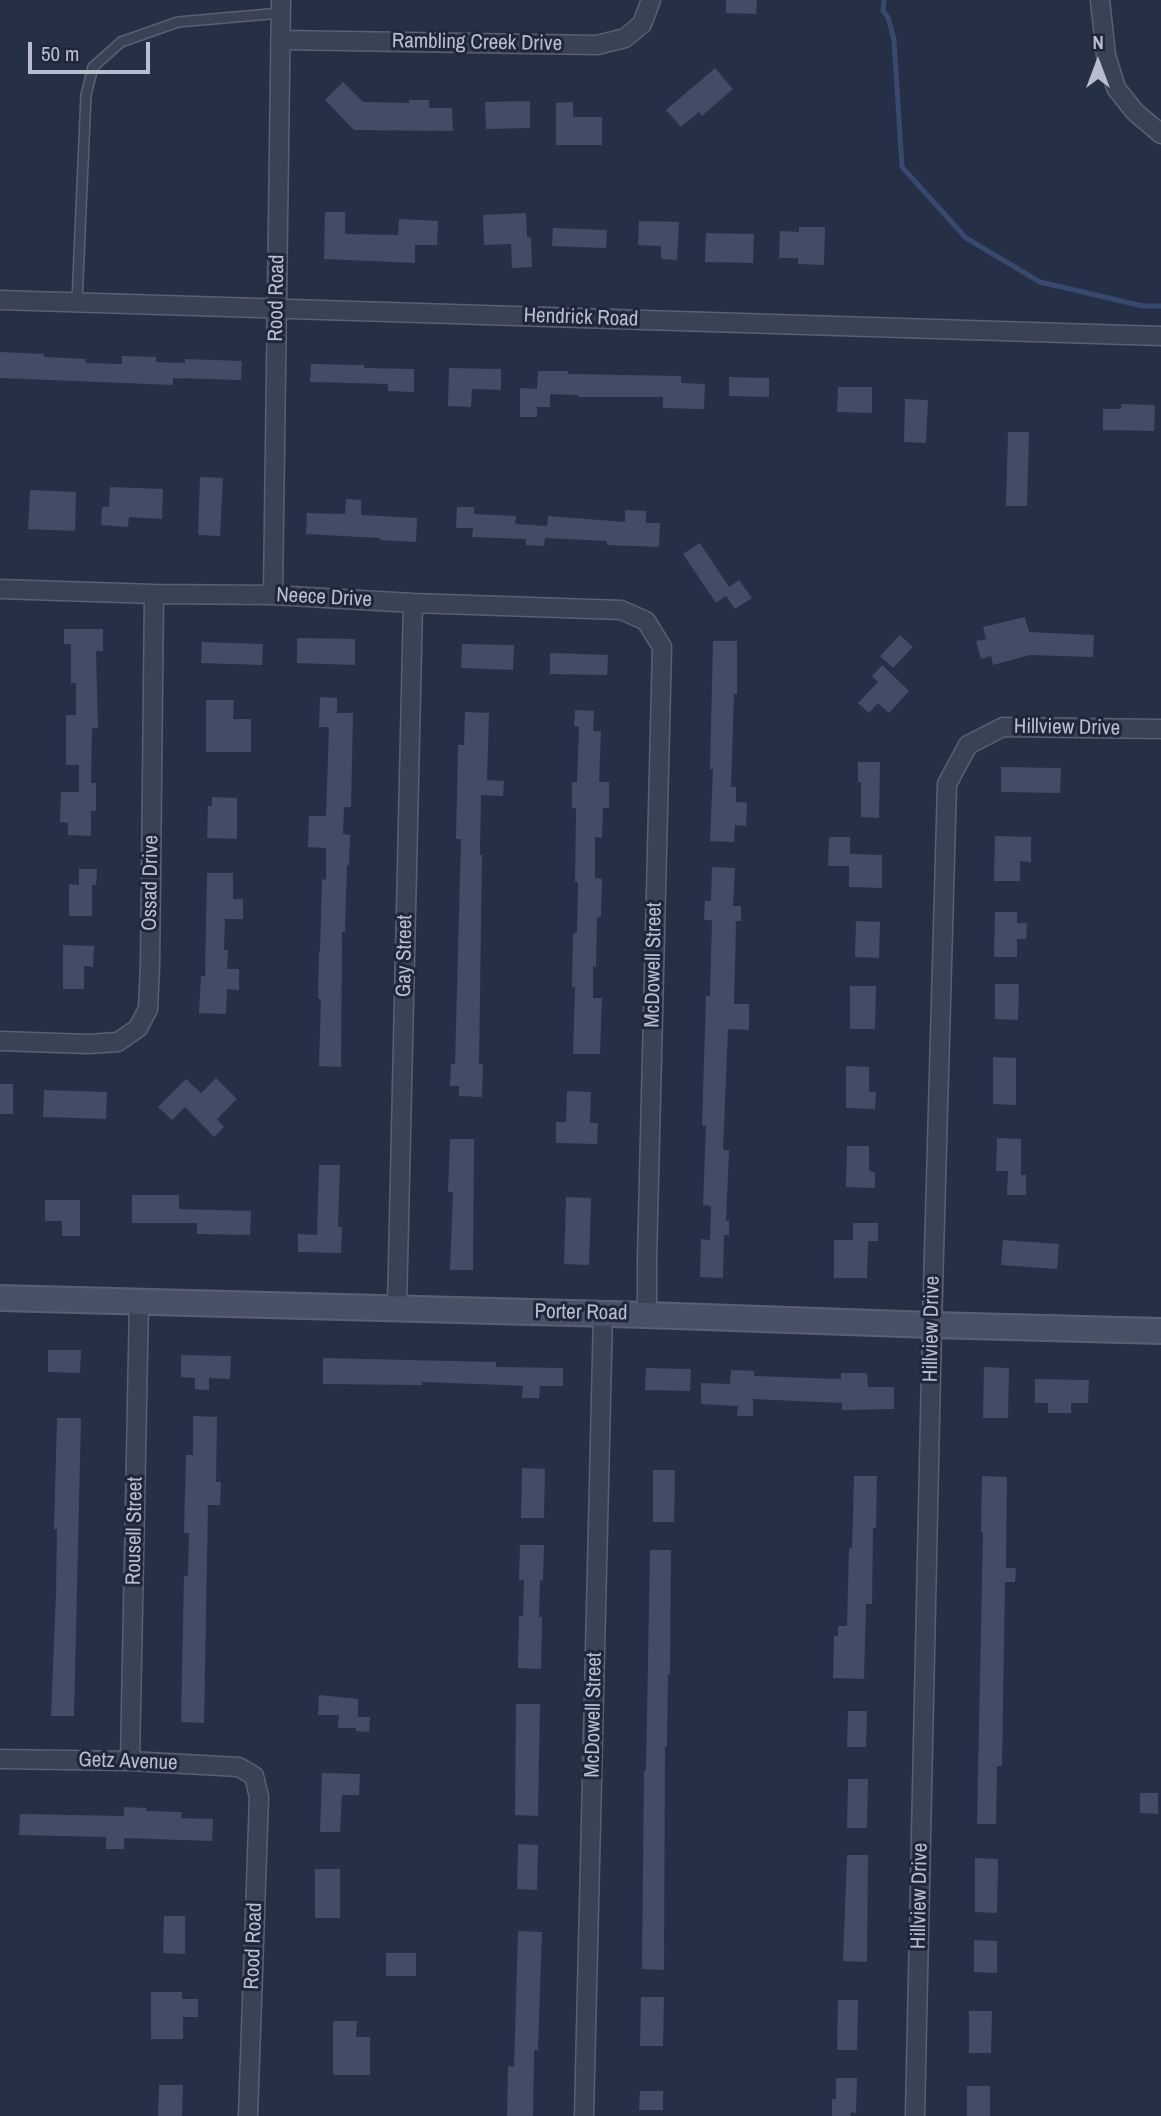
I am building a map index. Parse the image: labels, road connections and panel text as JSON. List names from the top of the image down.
{
  "streets": {
    "street": [
      "Rambling Creek Drive",
      "Rood Road",
      "Hendrick Road",
      "Neece Drive",
      "Hillview Drive",
      "Ossad Drive",
      "Gay Street",
      "McDowell Street",
      "Porter Road",
      "Rousell Street",
      "Getz Avenue"
    ]
  },
  "crossings": [
    ["Rambling Creek Drive", "Rood Road"],
    ["Rood Road", "Hendrick Road"],
    ["Rood Road", "Neece Drive"],
    ["Rood Road", "Getz Avenue"],
    ["Neece Drive", "Ossad Drive"],
    ["Neece Drive", "Gay Street"],
    ["Neece Drive", "McDowell Street"],
    ["Hillview Drive", "Porter Road"],
    ["Gay Street", "Porter Road"],
    ["McDowell Street", "Porter Road"],
    ["Porter Road", "Rousell Street"],
    ["Rousell Street", "Getz Avenue"]
  ],
  "scale_bar": "50 m",
  "north": "top"
}
